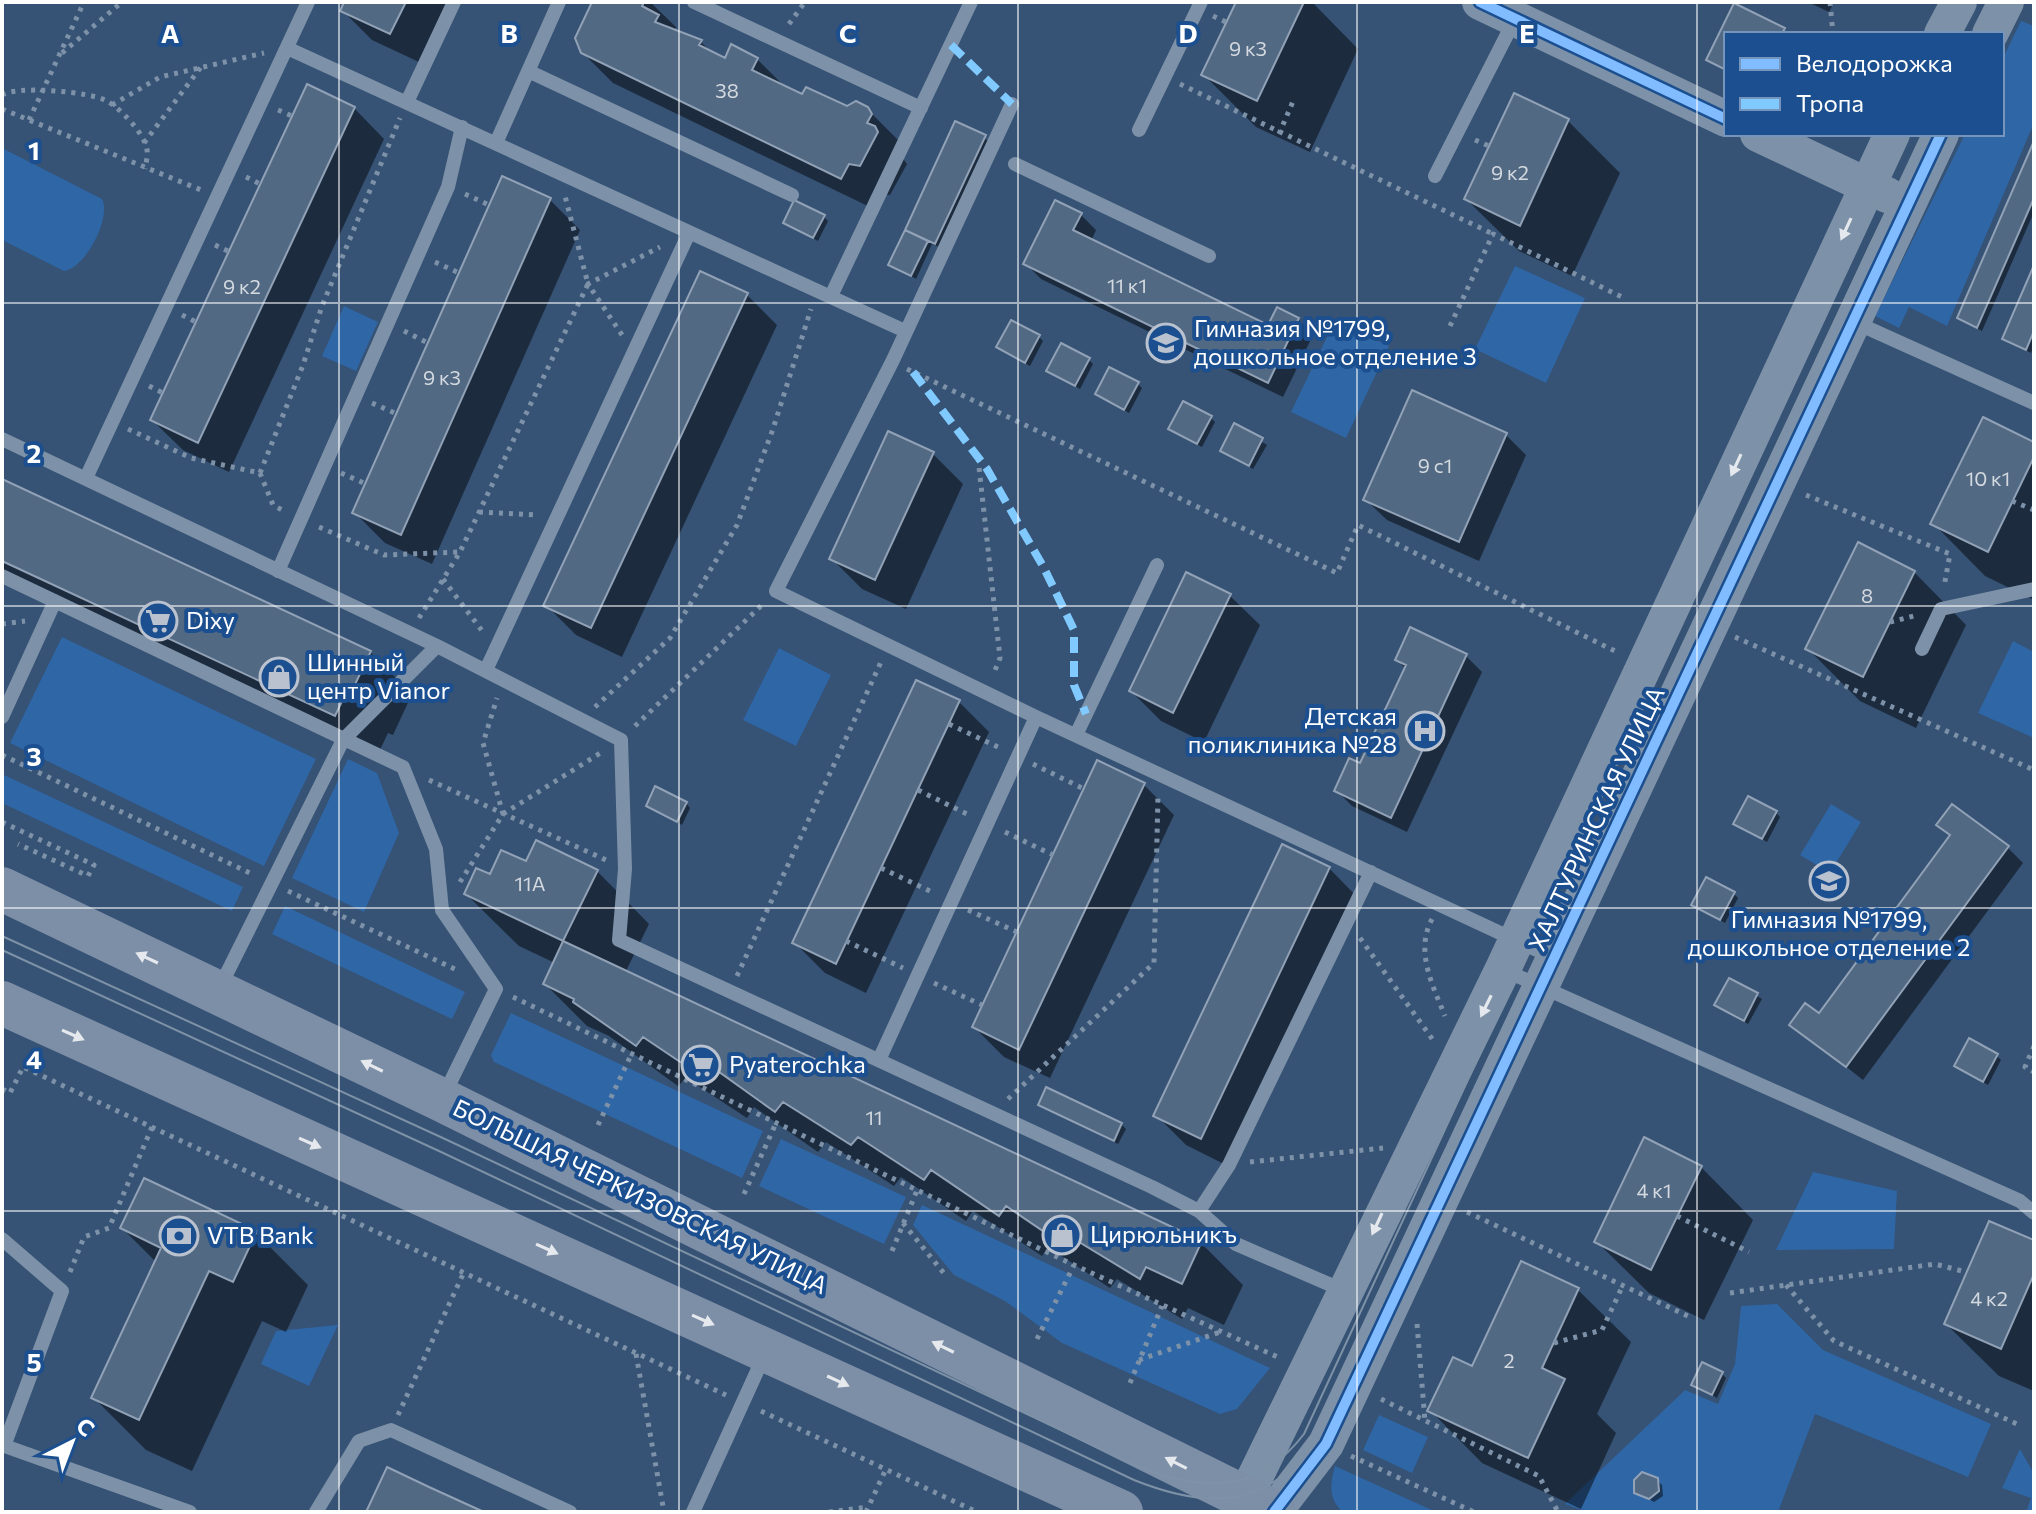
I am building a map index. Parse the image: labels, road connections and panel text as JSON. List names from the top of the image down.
{
  "streets": {
    "main road": ["БОЛЬШАЯ ЧЕРКИЗОВСКАЯ УЛИЦА"],
    "street": ["ХАЛТУРИНСКАЯ УЛИЦА"]
  },
  "crossings": [
    ["ХАЛТУРИНСКАЯ УЛИЦА", "БОЛЬШАЯ ЧЕРКИЗОВСКАЯ УЛИЦА"]
  ],
  "places": {
    "school or university": ["Гимназия №1799, дошкольное отделение 3", "Гимназия №1799, дошкольное отделение 2"],
    "supermarket": ["Dixy", "Pyaterochka"],
    "shop": ["Шинный центр Vianor", "Цирюльникъ"],
    "hospital": ["Детская поликлиника №28"],
    "bank": ["VTB Bank"]
  },
  "house_numbers": [
    "9 к3",
    "38",
    "9 к2",
    "11 к1",
    "9 к2",
    "9 к3",
    "9 с1",
    "10 к1",
    "8",
    "11А",
    "11",
    "4 к1",
    "4 к2",
    "2"
  ],
  "legend": ["Велодорожка", "Тропа"],
  "north": "top right",
  "grid": {
    "columns": [
      "A",
      "B",
      "C",
      "D",
      "E"
    ],
    "rows": [
      "1",
      "2",
      "3",
      "4",
      "5"
    ]
  }
}
